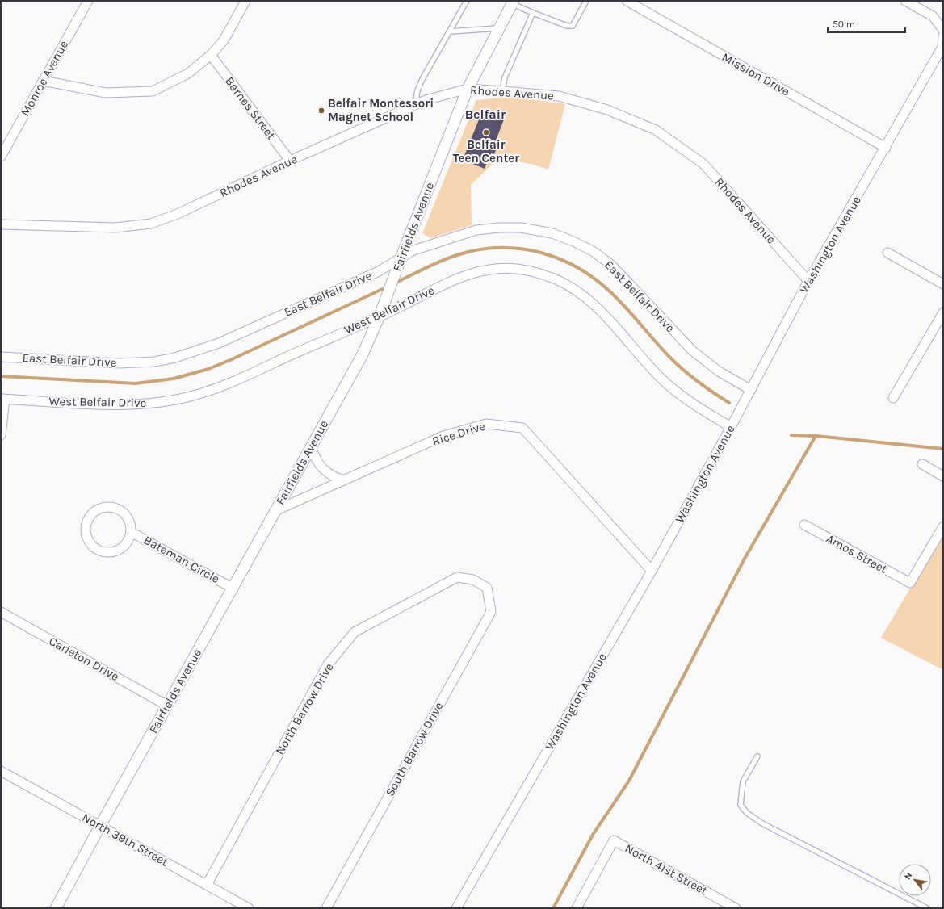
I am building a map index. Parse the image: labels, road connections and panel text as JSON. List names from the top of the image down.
{
  "streets": {
    "street": [
      "Mission Drive",
      "Monroe Avenue",
      "Rhodes Avenue",
      "Barnes Street",
      "Fairfields Avenue",
      "Washington Avenue",
      "East Belfair Drive",
      "West Belfair Drive",
      "Rice Drive",
      "Amos Street",
      "Bateman Circle",
      "Carleton Drive",
      "North Barrow Drive",
      "South Barrow Drive",
      "North 39th Street",
      "North 41st Street"
    ]
  },
  "crossings": [
    ["Mission Drive", "Washington Avenue"],
    ["Rhodes Avenue", "Barnes Street"],
    ["Rhodes Avenue", "Fairfields Avenue"],
    ["Rhodes Avenue", "Washington Avenue"],
    ["Fairfields Avenue", "East Belfair Drive"],
    ["Fairfields Avenue", "West Belfair Drive"],
    ["Fairfields Avenue", "Rice Drive"],
    ["Fairfields Avenue", "Bateman Circle"],
    ["Fairfields Avenue", "Carleton Drive"],
    ["Fairfields Avenue", "North 39th Street"],
    ["Washington Avenue", "East Belfair Drive"],
    ["Washington Avenue", "West Belfair Drive"],
    ["Washington Avenue", "Rice Drive"],
    ["North Barrow Drive", "South Barrow Drive"],
    ["North Barrow Drive", "North 39th Street"]
  ],
  "districts": ["Belfair"],
  "places": ["Belfair Montessori Magnet School", "Belfair Teen Center"],
  "scale_bar": "50 m",
  "north": "top left"
}
